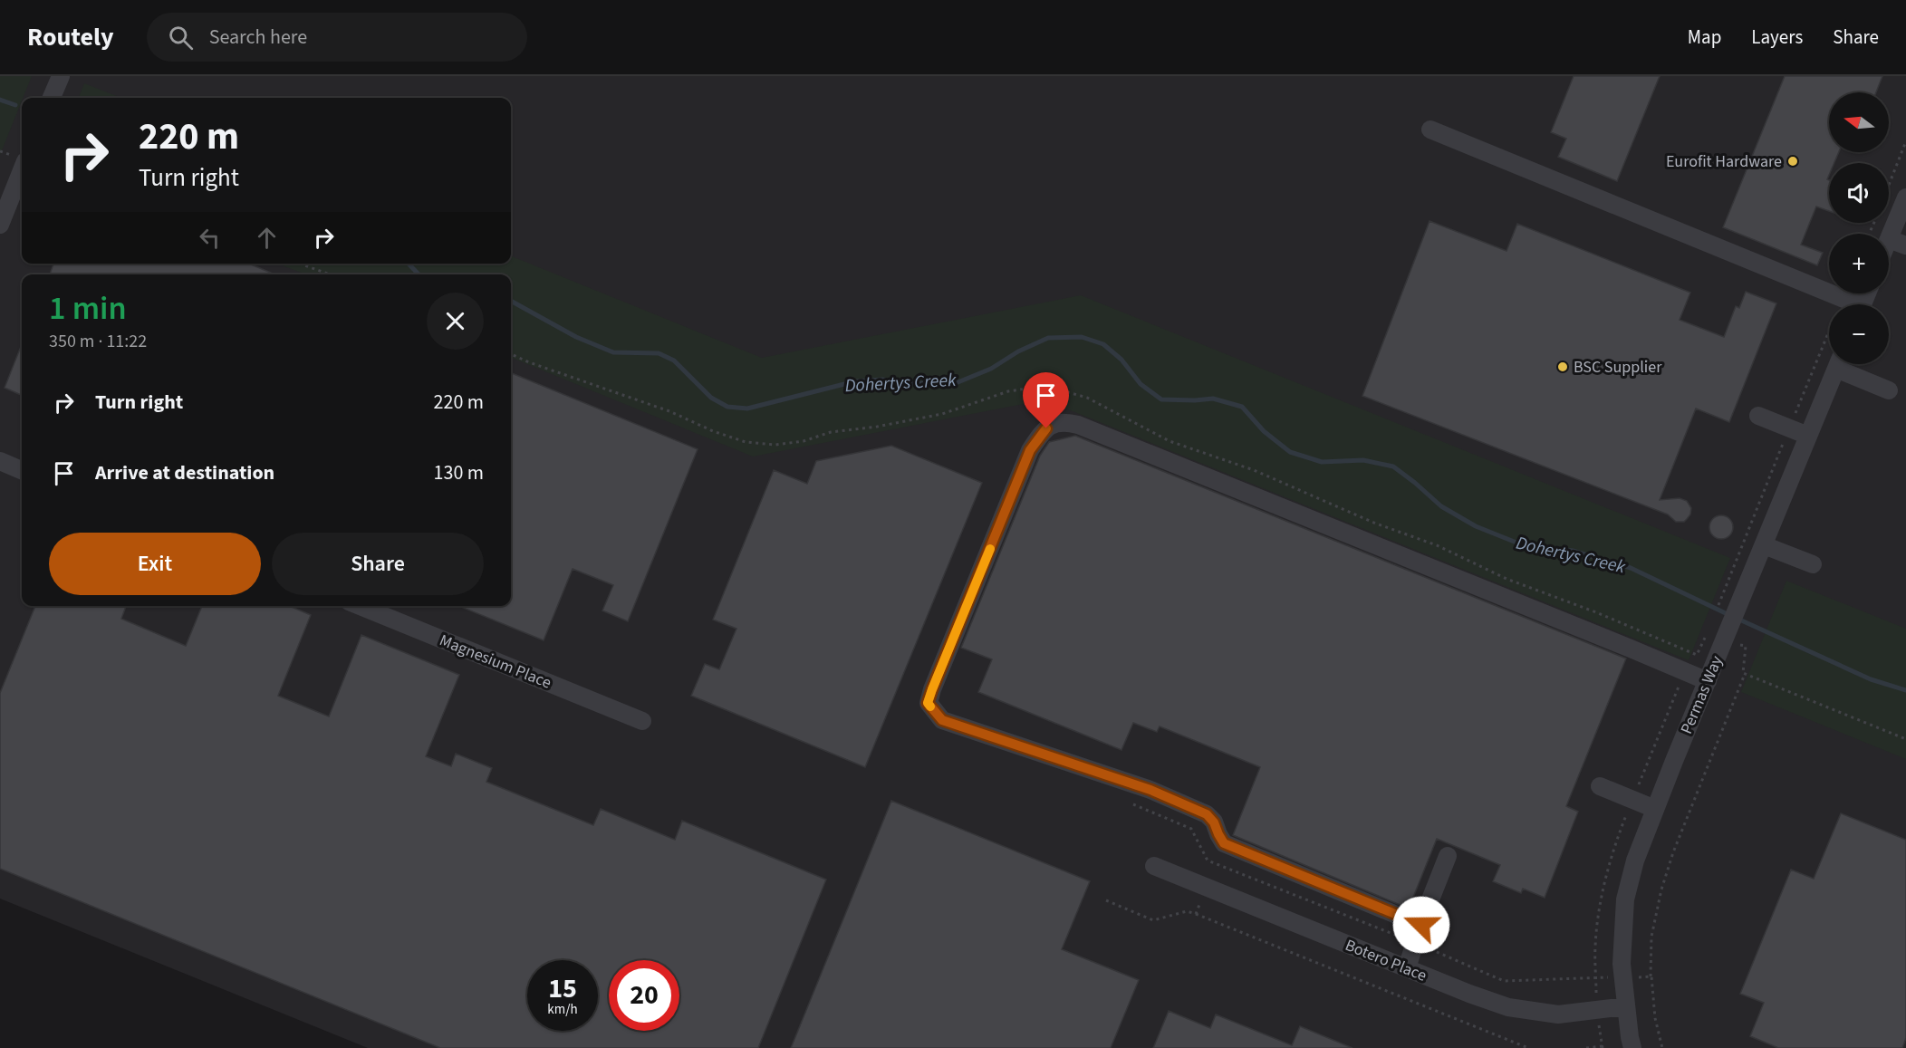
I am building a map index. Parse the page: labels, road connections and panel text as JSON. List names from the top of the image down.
{
  "streets": {
    "street": ["Magnesium Place", "Permas Way", "Botero Place"]
  },
  "crossings": [
    ["Permas Way", "Botero Place"]
  ],
  "water": ["Dohertys Creek"],
  "places": ["Eurofit Hardware", "BSC Supplier"],
  "north": "left",
  "page": {
    "header": "Routely",
    "search": "Search here",
    "nav": ["Map", "Layers", "Share"],
    "map_buttons": ["+", "−"],
    "turn": ["220 m", "Turn right"],
    "heading": ["1 min", "350 m · 11:22"],
    "list": [
      {
        "name": "Turn right",
        "value": "220 m"
      },
      {
        "name": "Arrive at destination",
        "value": "130 m"
      }
    ],
    "buttons": ["Exit", "Share"],
    "speed": "15 km/h",
    "limit": "20"
  }
}
